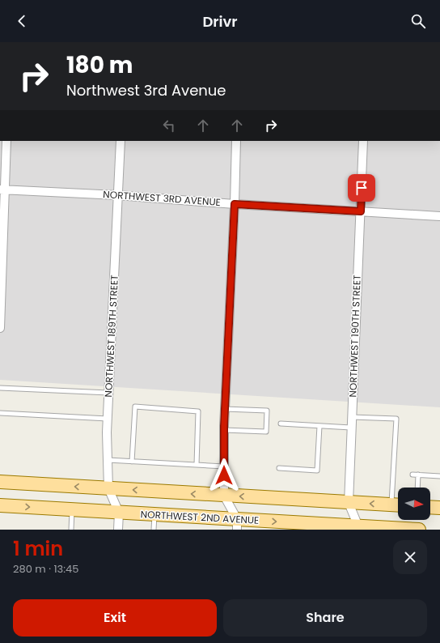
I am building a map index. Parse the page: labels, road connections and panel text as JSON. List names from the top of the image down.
{
  "streets": {
    "main road": ["NORTHWEST 2ND AVENUE"],
    "street": ["NORTHWEST 3RD AVENUE", "NORTHWEST 189TH STREET", "NORTHWEST 190TH STREET"]
  },
  "crossings": [
    ["NORTHWEST 3RD AVENUE", "NORTHWEST 189TH STREET"],
    ["NORTHWEST 3RD AVENUE", "NORTHWEST 190TH STREET"],
    ["NORTHWEST 189TH STREET", "NORTHWEST 2ND AVENUE"],
    ["NORTHWEST 190TH STREET", "NORTHWEST 2ND AVENUE"]
  ],
  "north": "right",
  "page": {
    "header": "Drivr",
    "turn": ["180 m", "Northwest 3rd Avenue"],
    "heading": ["1 min", "280 m · 13:45"],
    "buttons": ["Exit", "Share"]
  }
}
